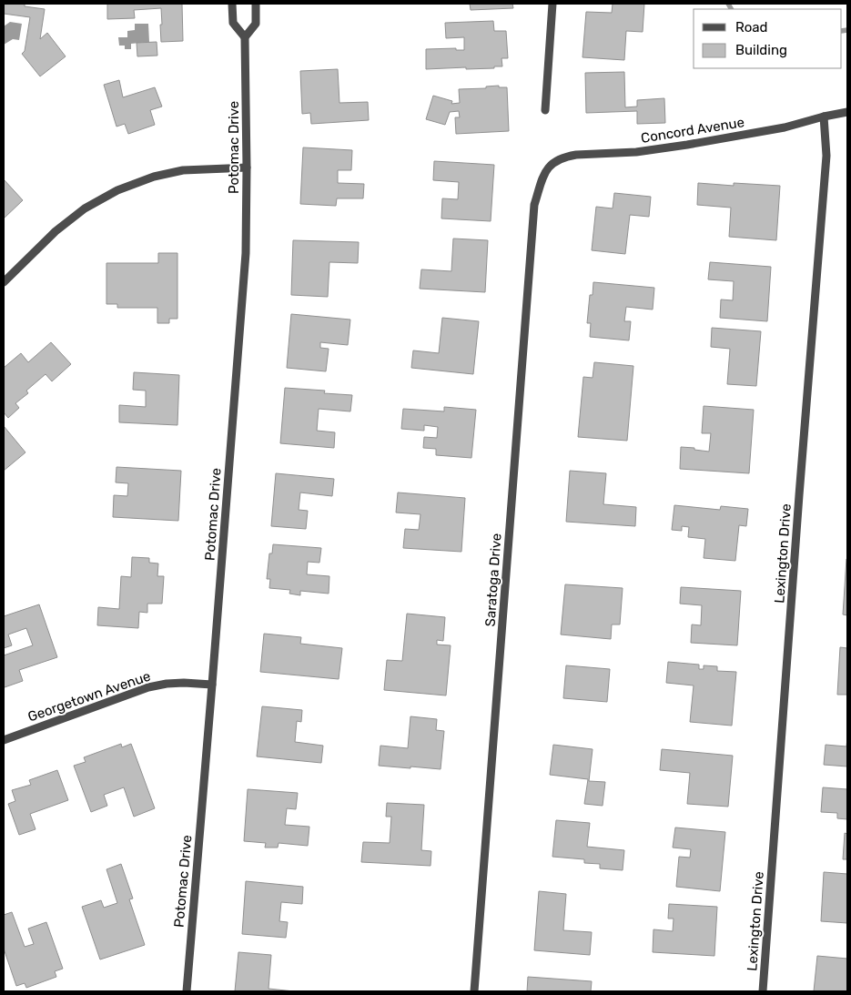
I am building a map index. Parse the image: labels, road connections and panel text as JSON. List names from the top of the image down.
{
  "streets": {
    "street": [
      "Concord Avenue",
      "Potomac Drive",
      "Lexington Drive",
      "Saratoga Drive",
      "Georgetown Avenue"
    ]
  },
  "crossings": [
    ["Concord Avenue", "Lexington Drive"],
    ["Concord Avenue", "Saratoga Drive"],
    ["Potomac Drive", "Georgetown Avenue"]
  ],
  "legend": ["Road", "Building"]
}
